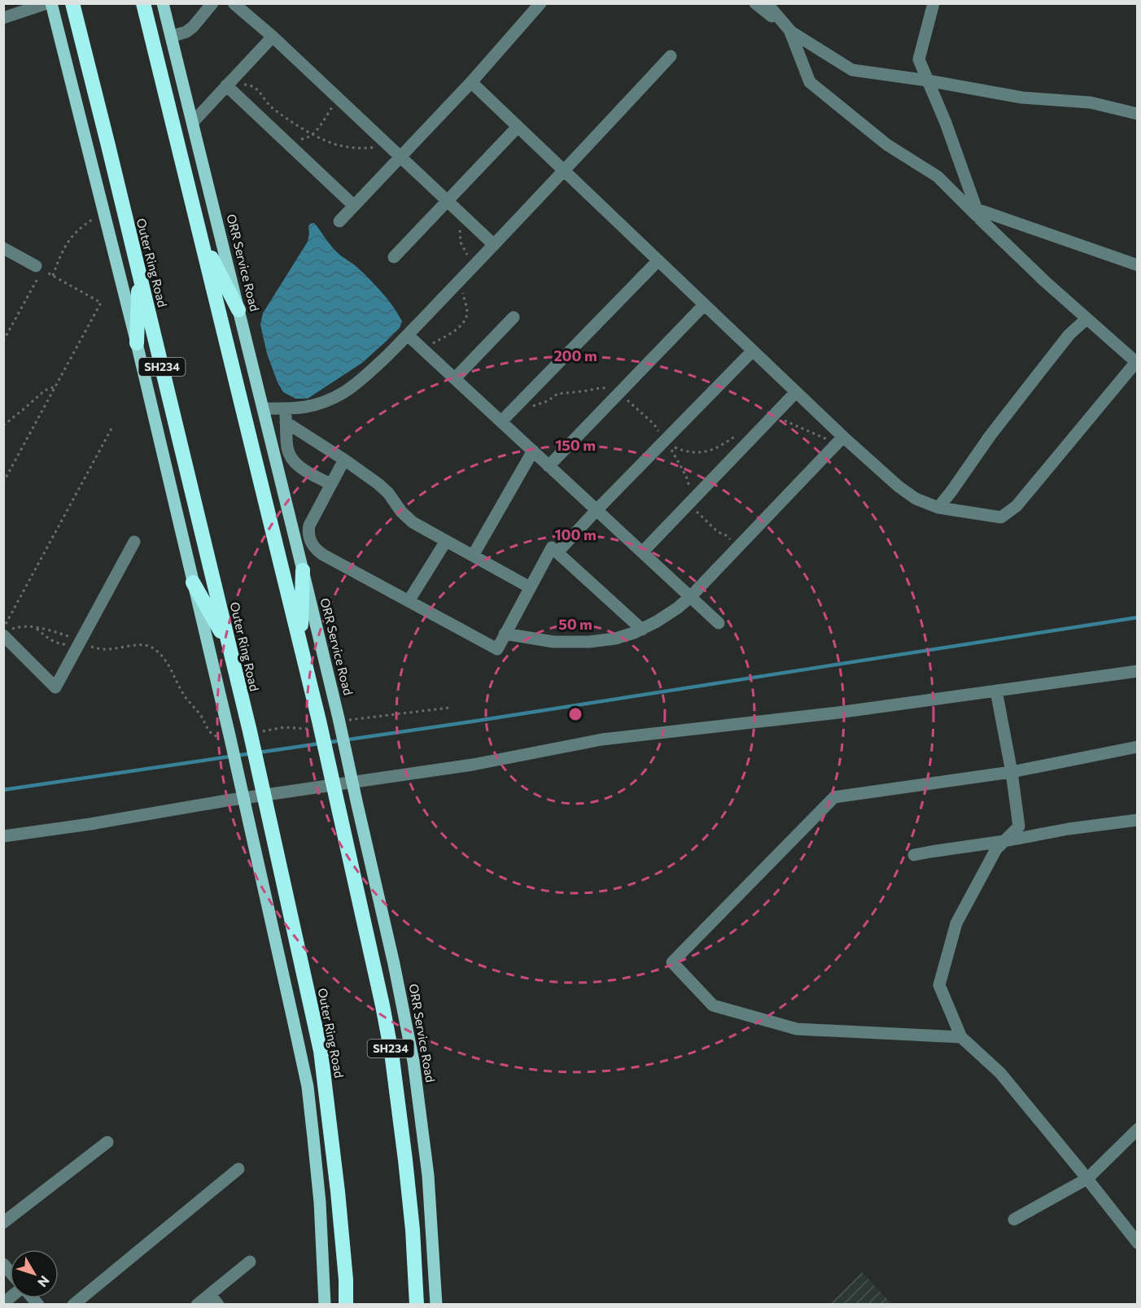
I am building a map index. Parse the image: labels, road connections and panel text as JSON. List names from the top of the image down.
{
  "streets": {
    "highway": ["Outer Ring Road", "SH234"],
    "main road": ["ORR Service Road"]
  },
  "north": "bottom right",
  "rings": [
    "200 m",
    "150 m",
    "100 m",
    "50 m"
  ]
}
